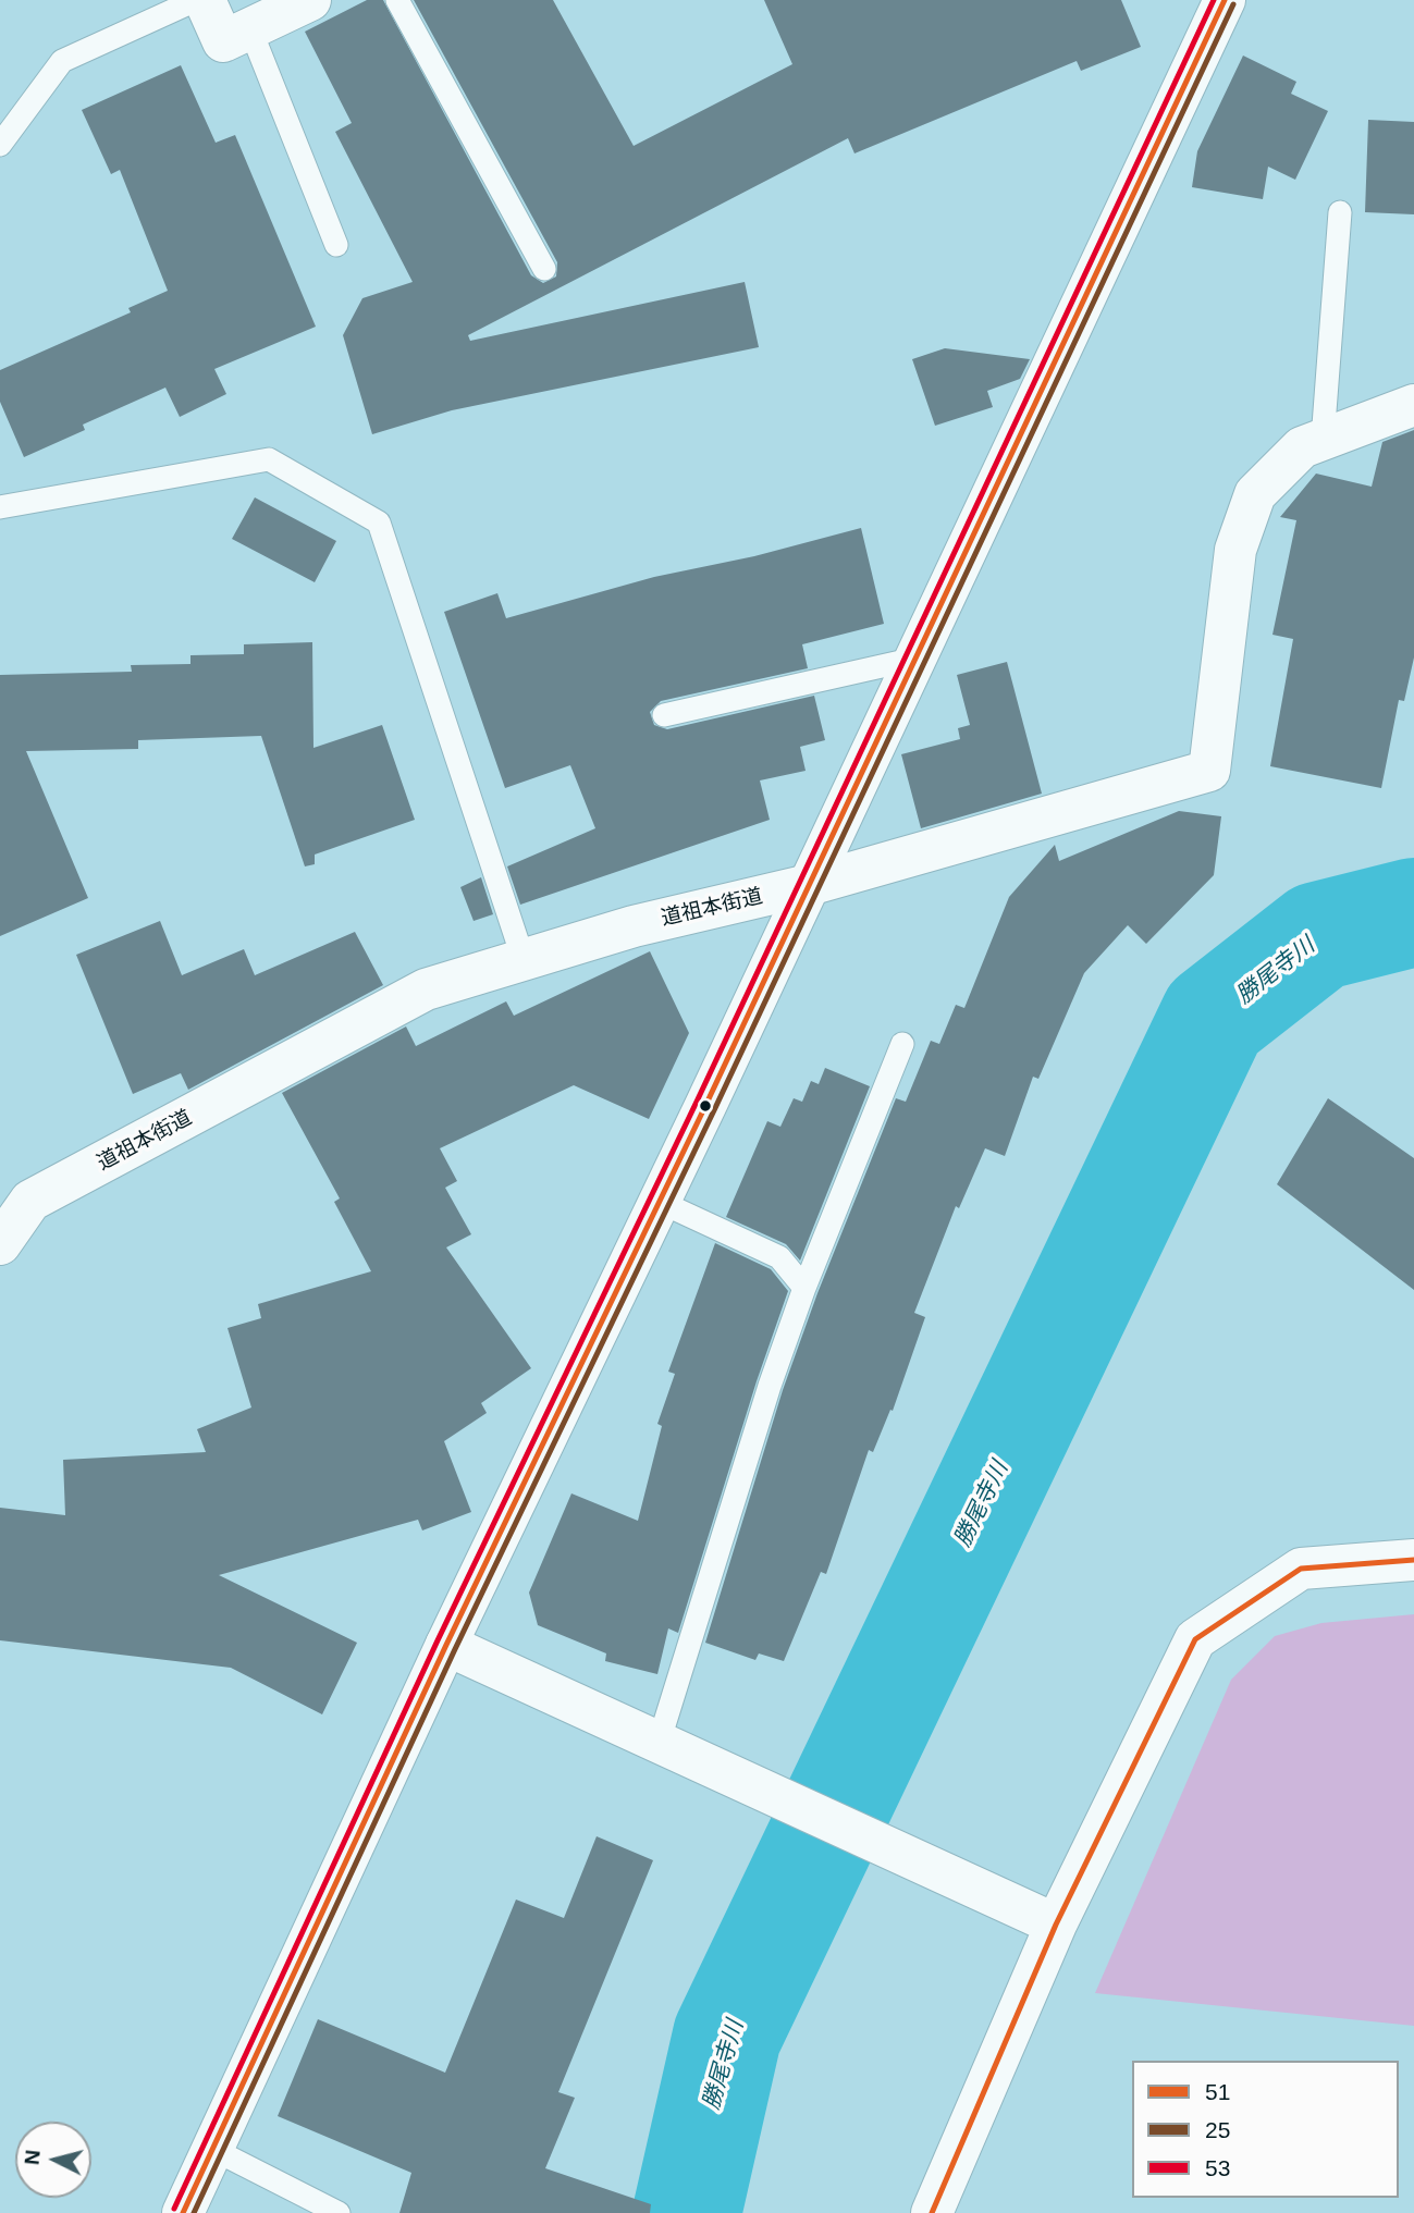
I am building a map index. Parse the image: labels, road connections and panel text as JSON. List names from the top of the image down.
{
  "streets": {
    "street": ["道祖本街道"]
  },
  "water": ["勝尾寺川"],
  "lines": ["transit line 51", "transit line 53", "transit line 25"],
  "legend": ["51", "25", "53"],
  "north": "left"
}
